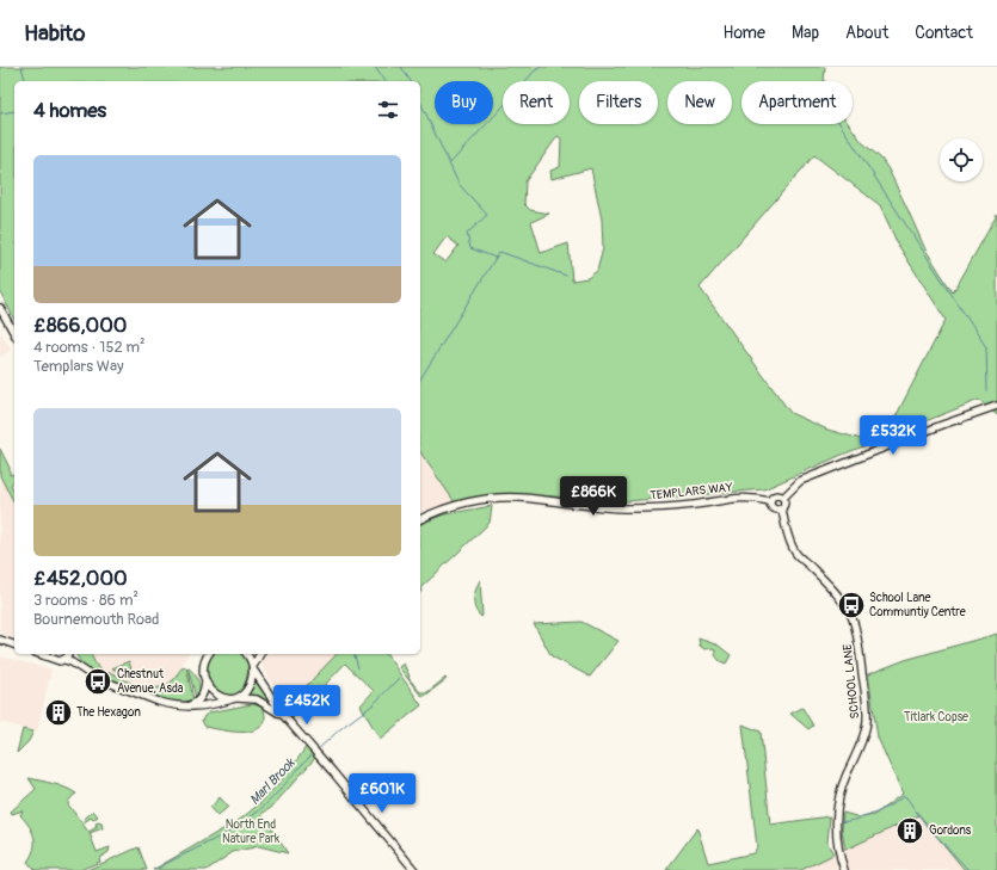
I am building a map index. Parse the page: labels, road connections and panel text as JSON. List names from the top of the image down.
{
  "streets": {
    "street": ["TEMPLARS WAY", "SCHOOL LANE"]
  },
  "crossings": [
    ["TEMPLARS WAY", "SCHOOL LANE"]
  ],
  "water": ["Marl Brook"],
  "parks": ["Titlark Copse", "North End Nature Park"],
  "places": {
    "bus stop": ["School Lane Communtiy Centre", "Chestnut Avenue, Asda"],
    "building": ["The Hexagon", "Gordons"]
  },
  "page": {
    "header": "Habito",
    "nav": [
      "Home",
      "Map",
      "About",
      "Contact"
    ],
    "chip": [
      "Buy",
      "Rent",
      "Filters",
      "New",
      "Apartment"
    ],
    "heading": "4 homes",
    "list": [
      {
        "name": "£866,000",
        "note": "4 rooms · 152 m² · Templars Way"
      },
      {
        "name": "£452,000",
        "note": "3 rooms · 86 m² · Bournemouth Road"
      }
    ],
    "price": [
      "£532K",
      "£866K",
      "£452K",
      "£601K"
    ]
  }
}
